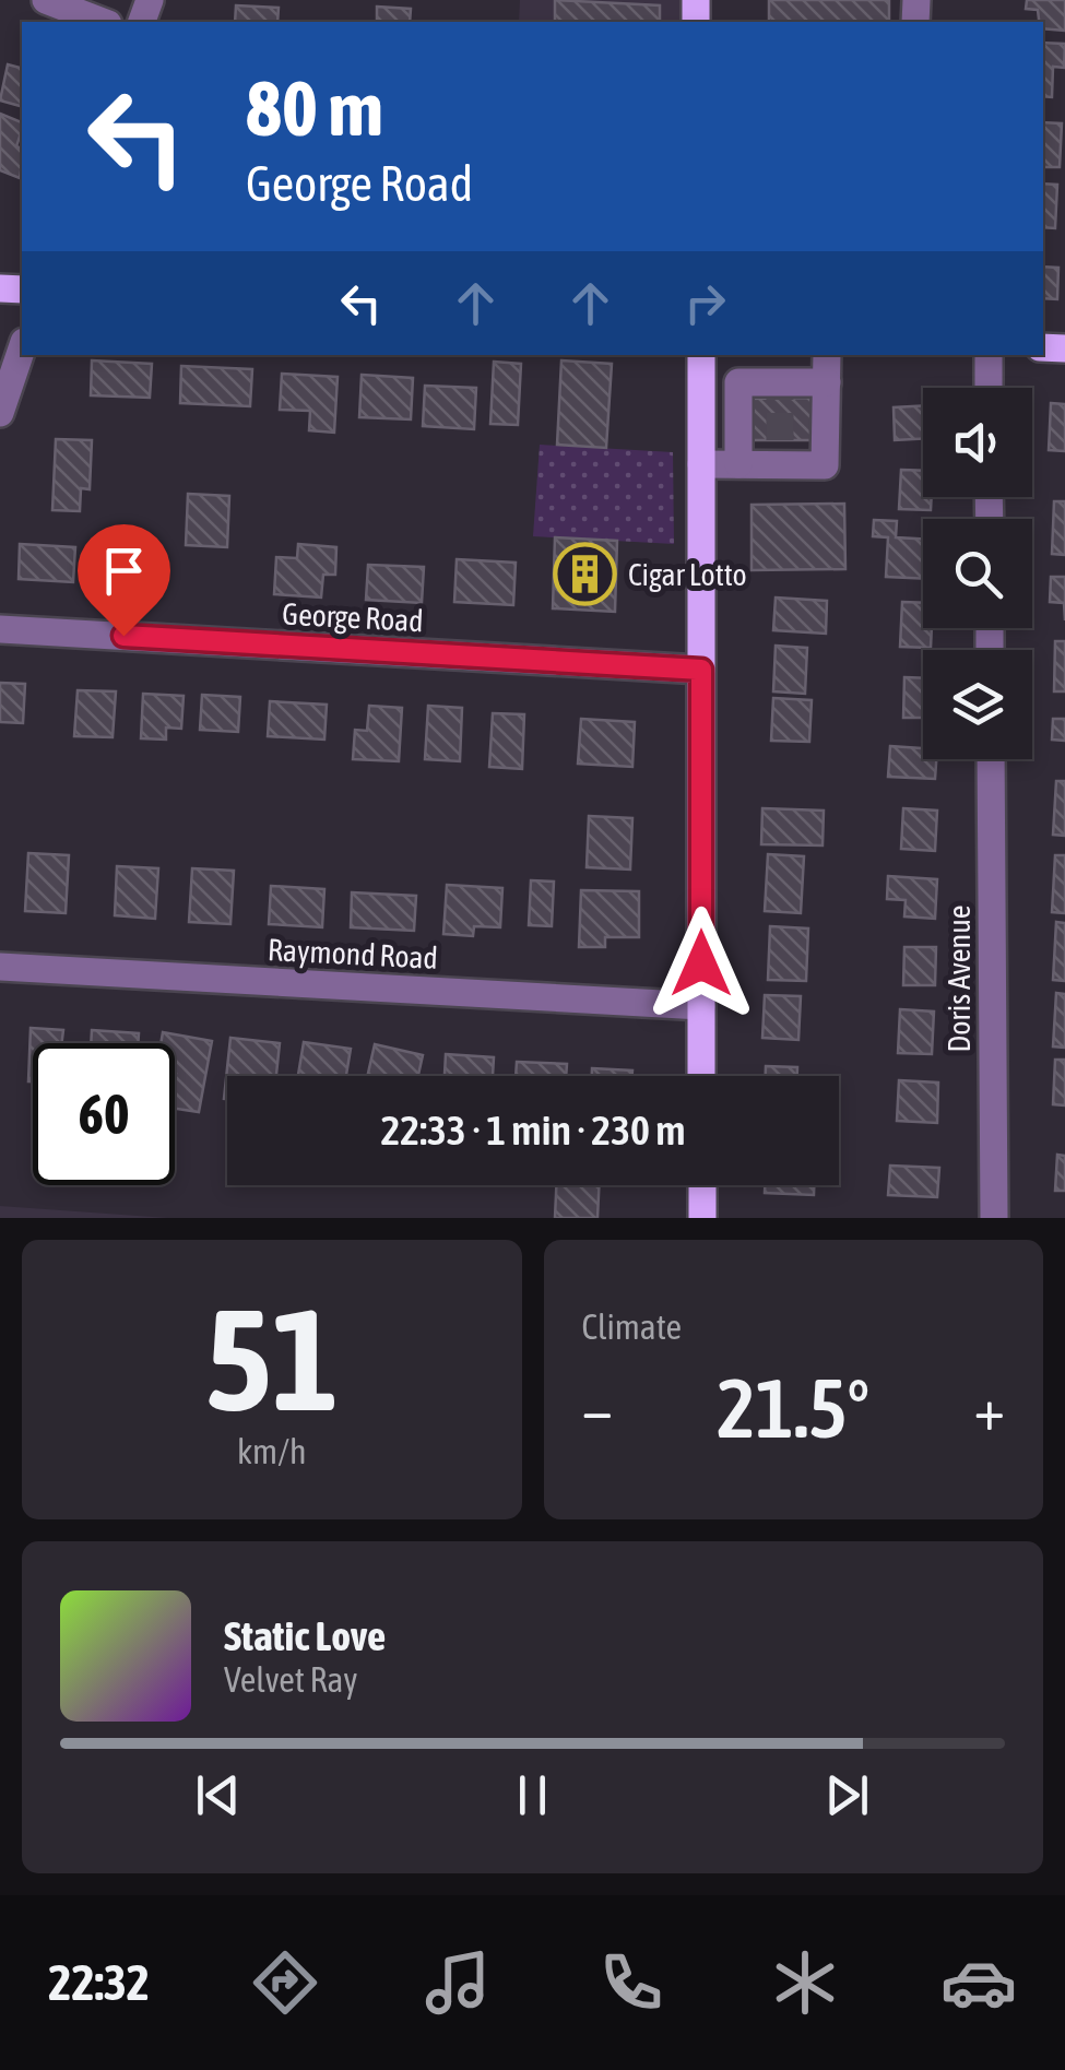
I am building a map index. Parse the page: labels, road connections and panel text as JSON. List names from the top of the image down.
{
  "streets": {
    "street": ["George Road", "Raymond Road", "Doris Avenue"]
  },
  "places": {
    "building": ["Cigar Lotto"]
  },
  "page": {
    "turn": ["80 m", "George Road"],
    "limit": "60",
    "trip": "22:33 · 1 min · 230 m",
    "tile": [
      ["51", "km/h"],
      "Climate"
    ],
    "heat": ["−", "21.5°", "+"],
    "song": ["Static Love", "Velvet Ray"],
    "tabs": "22:32"
  }
}
